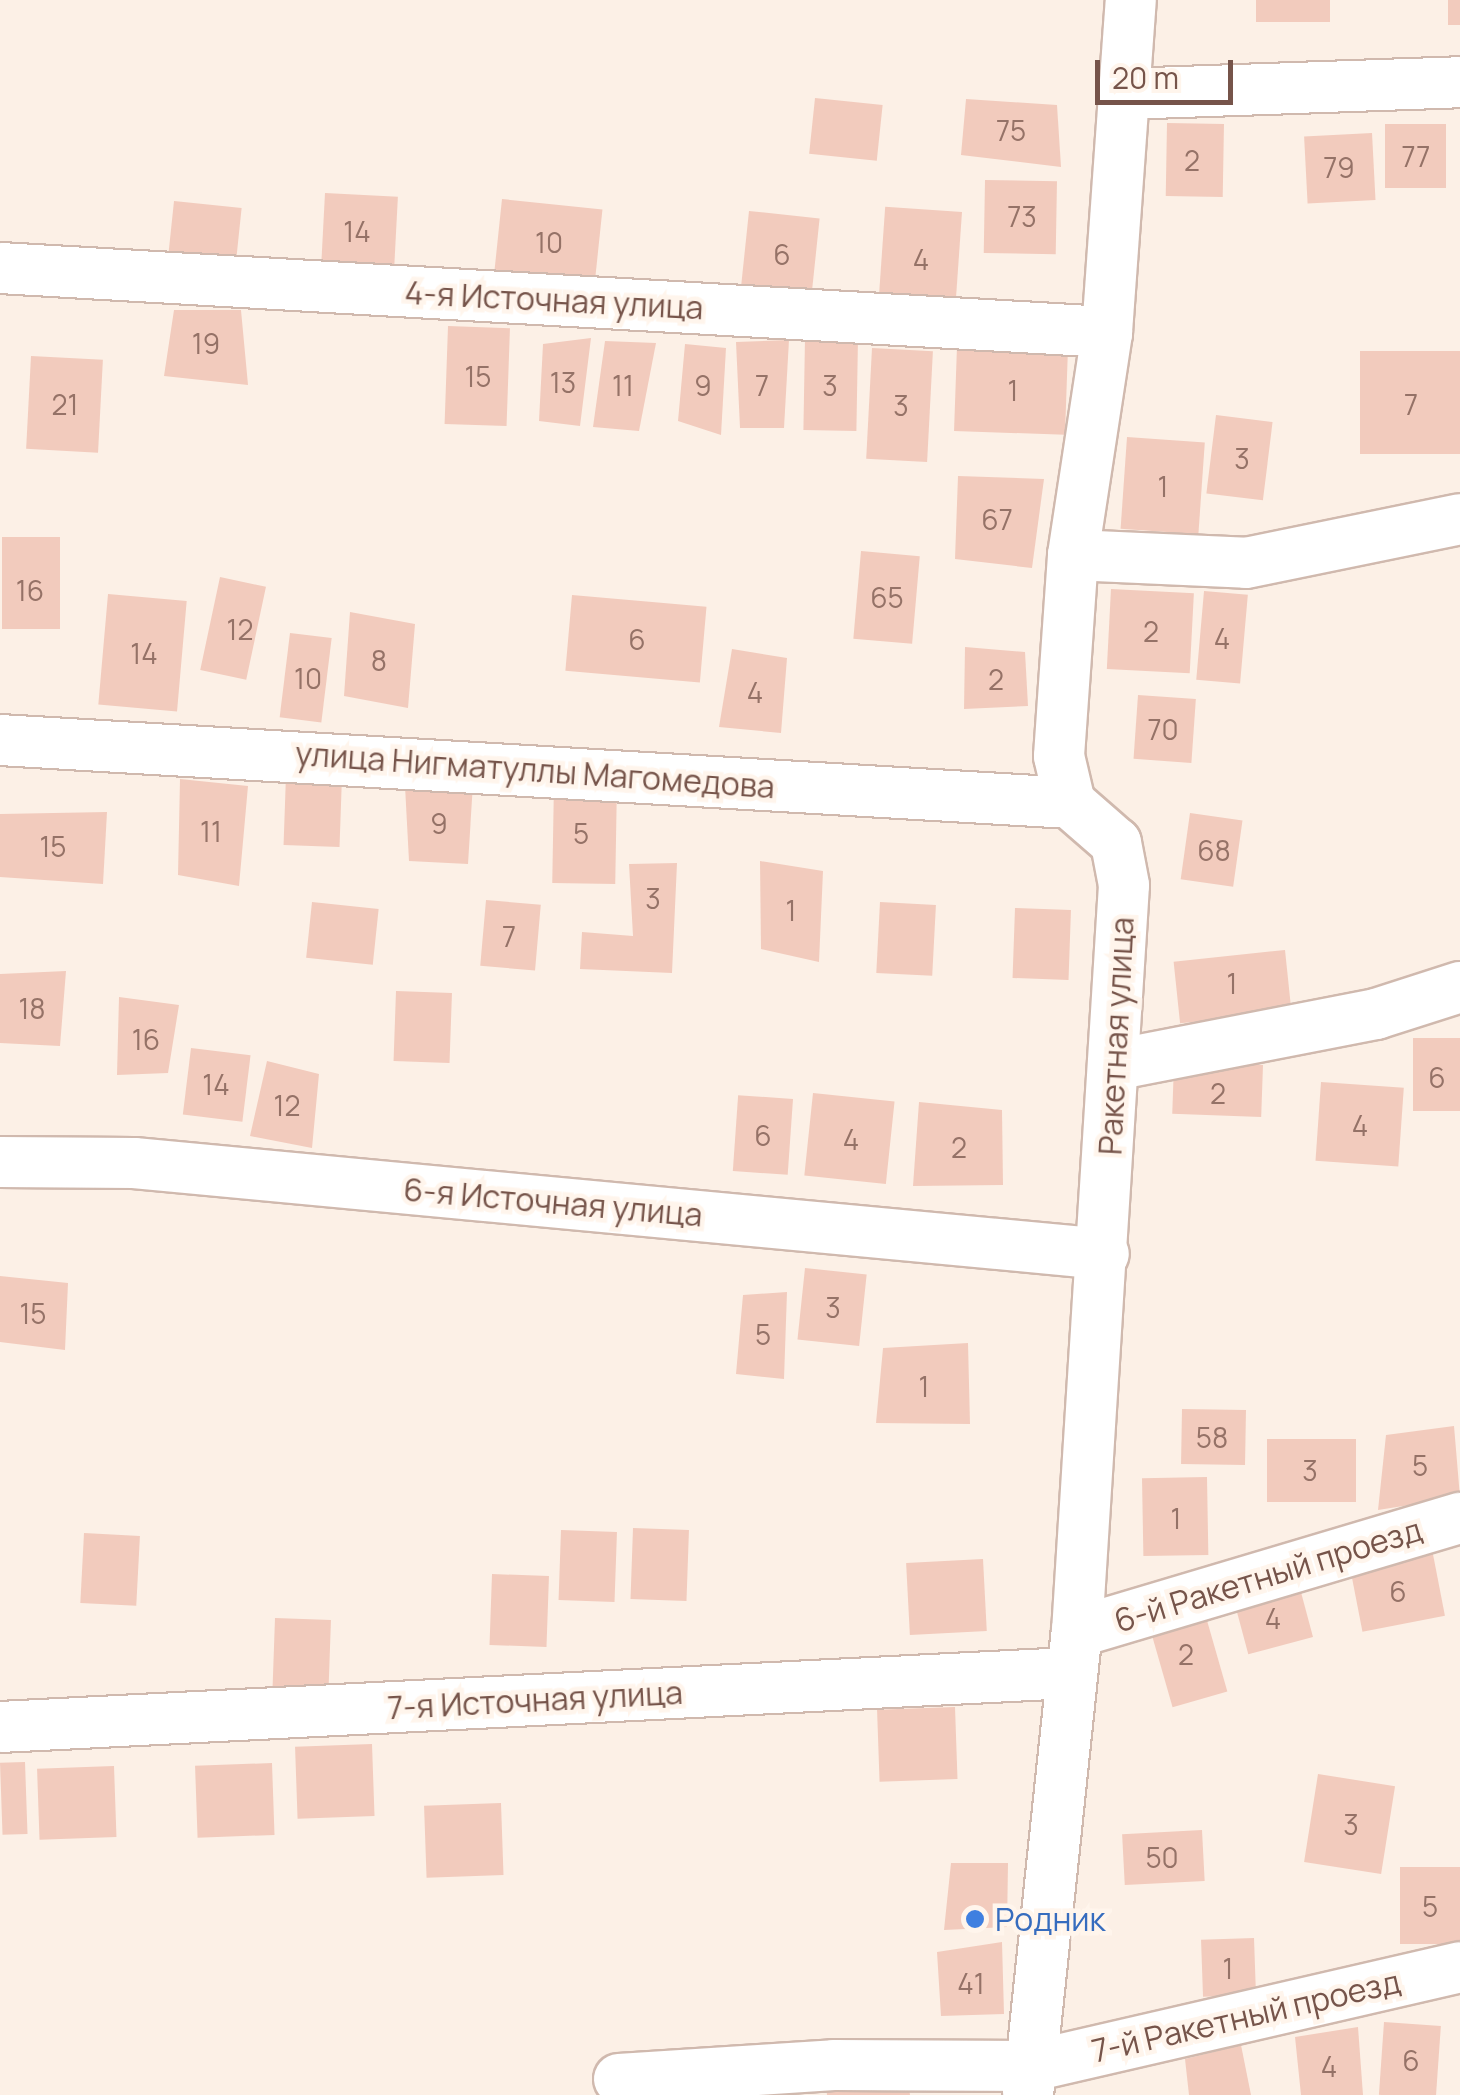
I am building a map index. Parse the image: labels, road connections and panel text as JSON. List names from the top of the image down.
{
  "streets": {
    "street": [
      "4-я Источная улица",
      "улица Нигматуллы Магомедова",
      "Ракетная улица",
      "6-я Источная улица",
      "6-й Ракетный проезд",
      "7-я Источная улица",
      "7-й Ракетный проезд"
    ]
  },
  "crossings": [
    ["улица Нигматуллы Магомедова", "Ракетная улица"],
    ["Ракетная улица", "6-я Источная улица"],
    ["Ракетная улица", "6-й Ракетный проезд"],
    ["Ракетная улица", "7-я Источная улица"],
    ["Ракетная улица", "7-й Ракетный проезд"],
    ["6-й Ракетный проезд", "7-я Источная улица"]
  ],
  "places": ["Родник"],
  "house_numbers": [
    "75",
    "77",
    "2",
    "79",
    "73",
    "14",
    "10",
    "6",
    "4",
    "19",
    "15",
    "13",
    "11",
    "9",
    "7",
    "3",
    "1",
    "21",
    "7",
    "3",
    "3",
    "1",
    "67",
    "16",
    "65",
    "12",
    "2",
    "4",
    "6",
    "14",
    "8",
    "10",
    "2",
    "4",
    "70",
    "9",
    "11",
    "5",
    "15",
    "68",
    "3",
    "1",
    "7",
    "1",
    "18",
    "16",
    "6",
    "14",
    "2",
    "12",
    "4",
    "6",
    "4",
    "2",
    "3",
    "15",
    "5",
    "1",
    "58",
    "5",
    "3",
    "1",
    "6",
    "4",
    "2",
    "3",
    "50",
    "5",
    "1",
    "41",
    "6",
    "4"
  ],
  "scale_bar": "20 m"
}
